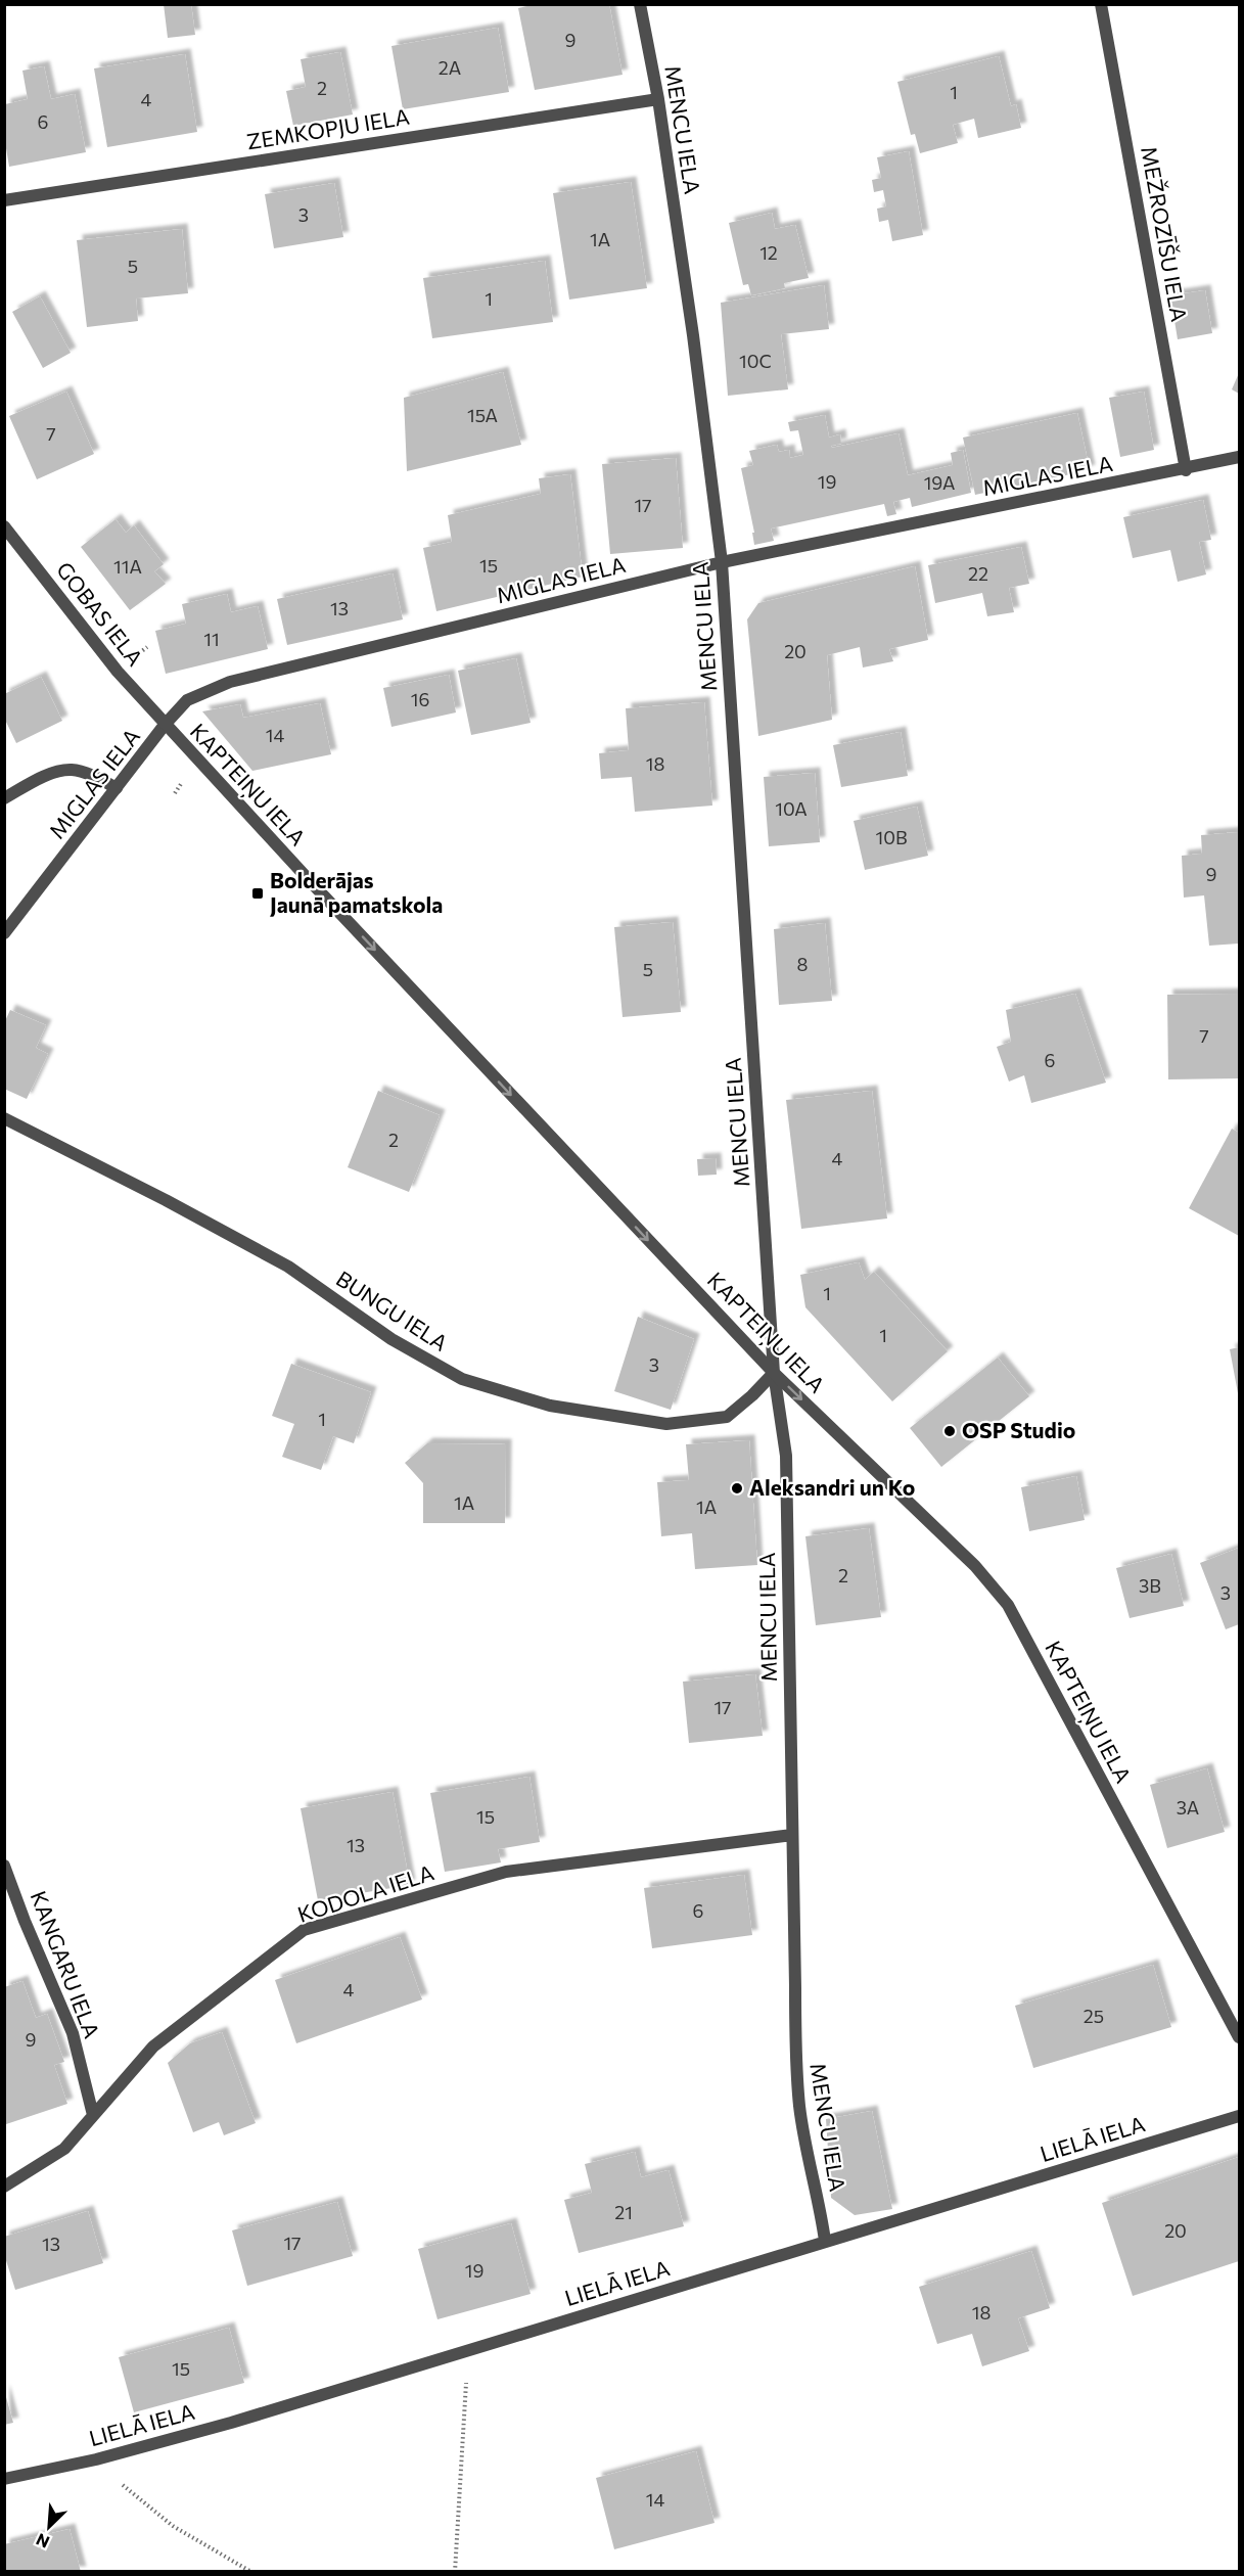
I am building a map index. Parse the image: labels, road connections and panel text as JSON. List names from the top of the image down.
{
  "streets": {
    "street": [
      "ZEMKOPJU IELA",
      "MENCU IELA",
      "MEŽROZĪŠU IELA",
      "MIGLAS IELA",
      "GOBAS IELA",
      "KAPTEIŅU IELA",
      "BUNGU IELA",
      "KODOLA IELA",
      "KANGARU IELA",
      "LIELĀ IELA"
    ]
  },
  "crossings": [
    ["ZEMKOPJU IELA", "MENCU IELA"],
    ["MENCU IELA", "MIGLAS IELA"],
    ["MENCU IELA", "KAPTEIŅU IELA"],
    ["MENCU IELA", "BUNGU IELA"],
    ["MENCU IELA", "KODOLA IELA"],
    ["MENCU IELA", "LIELĀ IELA"],
    ["MEŽROZĪŠU IELA", "MIGLAS IELA"],
    ["MIGLAS IELA", "GOBAS IELA"],
    ["MIGLAS IELA", "KAPTEIŅU IELA"],
    ["GOBAS IELA", "KAPTEIŅU IELA"],
    ["KAPTEIŅU IELA", "BUNGU IELA"],
    ["KODOLA IELA", "KANGARU IELA"]
  ],
  "one_way": ["KAPTEIŅU IELA"],
  "places": {
    "transit": ["Bolderājas Jaunā pamatskola"],
    "other": ["OSP Studio", "Aleksandri un Ko"]
  },
  "house_numbers": [
    "9",
    "2A",
    "2",
    "1",
    "4",
    "6",
    "3",
    "1A",
    "12",
    "5",
    "1",
    "10C",
    "15A",
    "7",
    "19",
    "19A",
    "17",
    "15",
    "11A",
    "22",
    "13",
    "11",
    "20",
    "16",
    "14",
    "18",
    "10A",
    "10B",
    "9",
    "8",
    "5",
    "7",
    "6",
    "2",
    "4",
    "1",
    "1",
    "3",
    "1",
    "1A",
    "1A",
    "2",
    "3B",
    "3",
    "17",
    "3A",
    "15",
    "13",
    "6",
    "4",
    "25",
    "9",
    "21",
    "20",
    "17",
    "13",
    "19",
    "18",
    "15",
    "14"
  ],
  "north": "bottom left"
}
